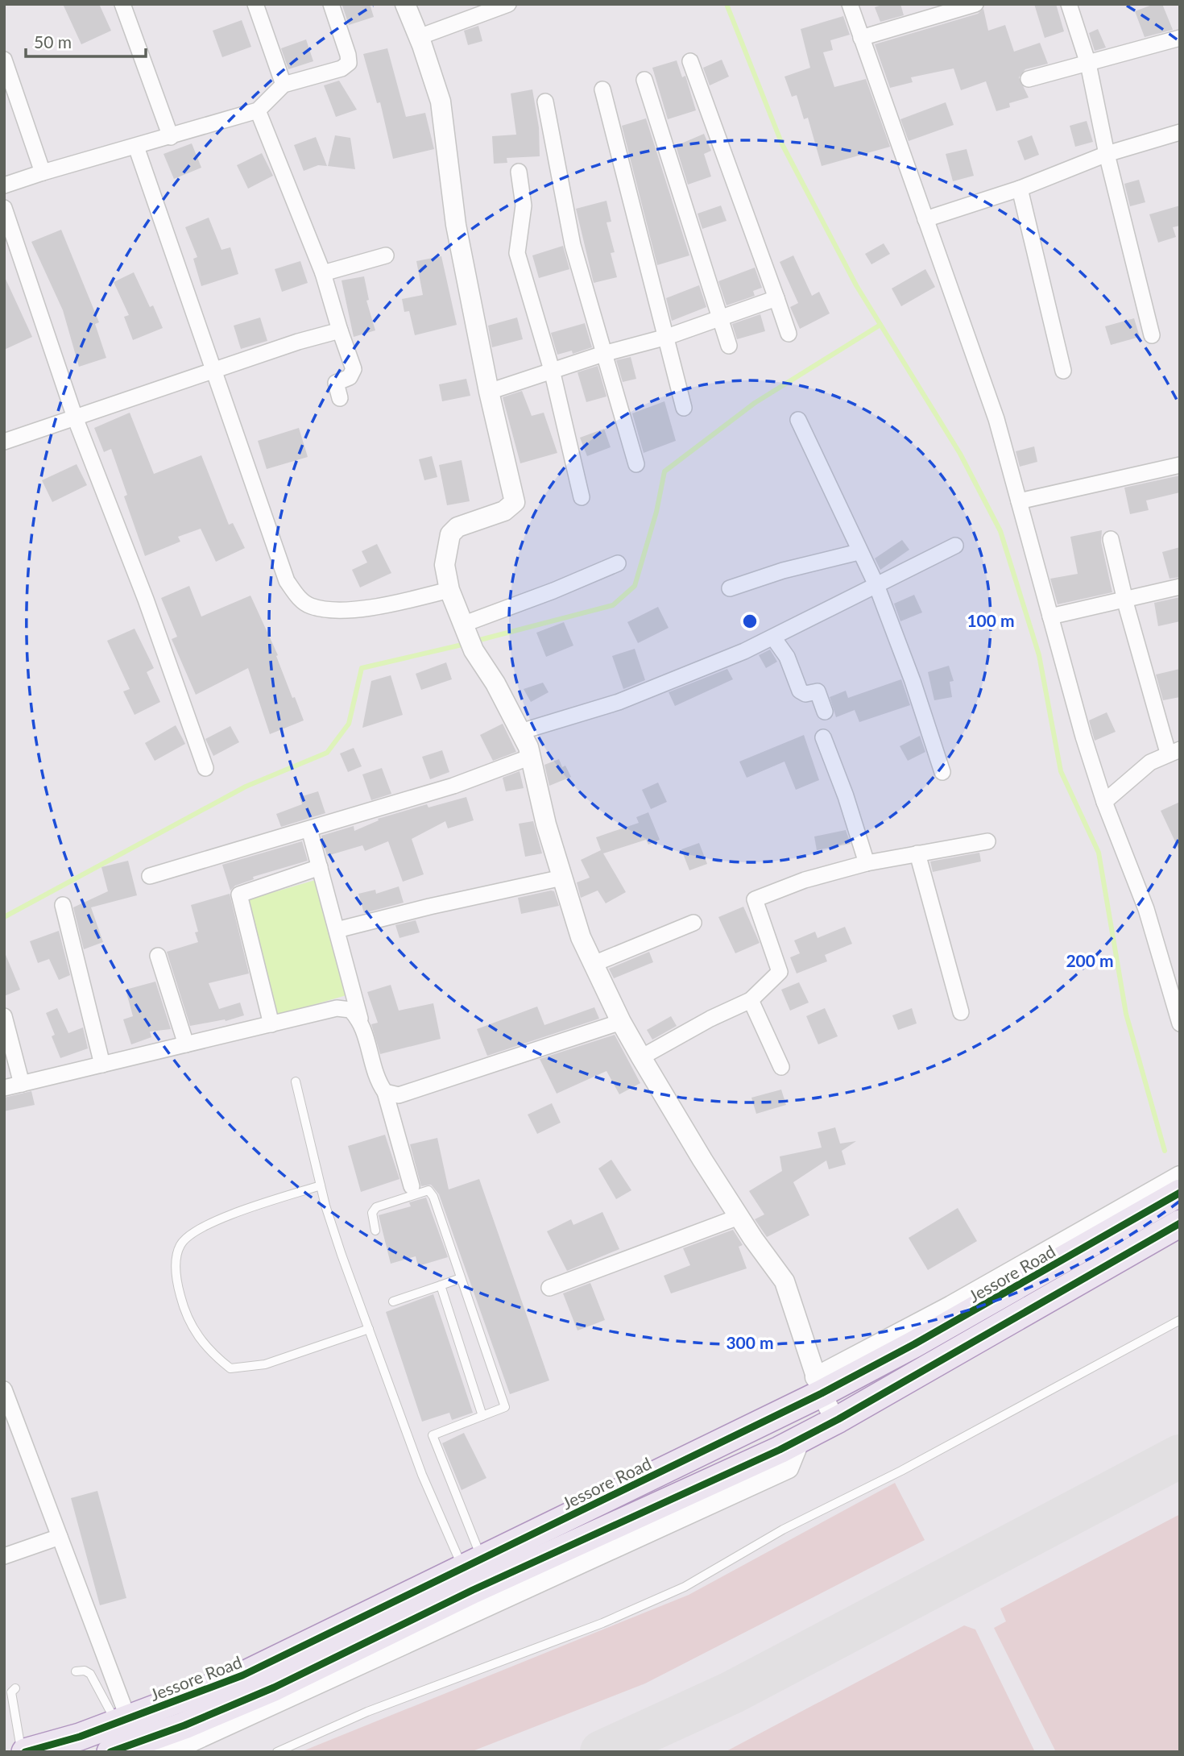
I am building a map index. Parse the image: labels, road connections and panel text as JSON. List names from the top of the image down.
{
  "streets": {
    "highway": ["Jessore Road"]
  },
  "scale_bar": "50 m",
  "rings": ["100 m", "200 m", "300 m"]
}
